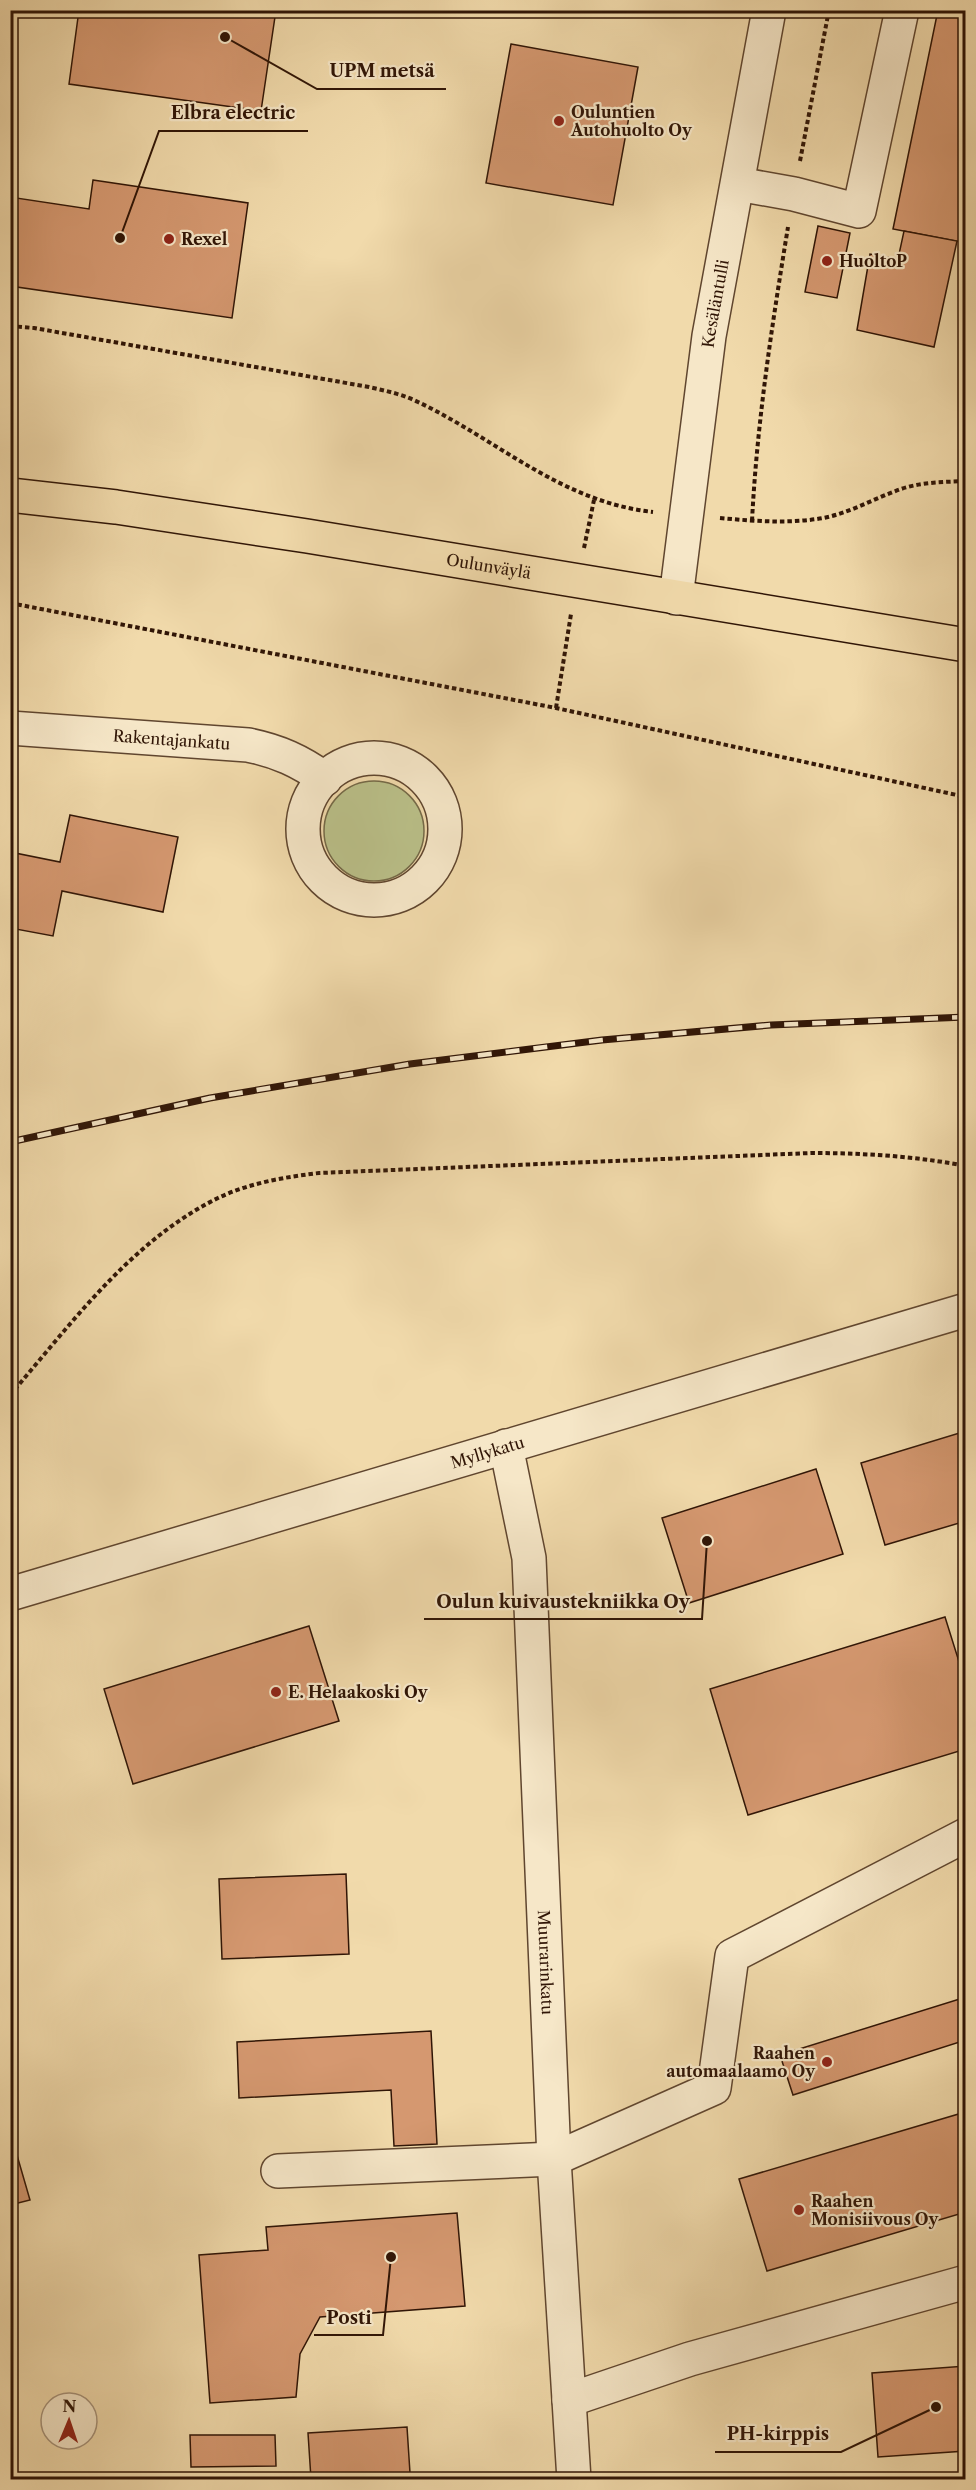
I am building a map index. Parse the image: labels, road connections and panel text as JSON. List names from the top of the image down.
{
  "streets": {
    "main road": ["Oulunväylä"],
    "street": [
      "Kesäläntulli",
      "Rakentajankatu",
      "Myllykatu",
      "Muurarinkatu"
    ]
  },
  "crossings": [
    ["Kesäläntulli", "Oulunväylä"],
    ["Myllykatu", "Muurarinkatu"]
  ],
  "places": [
    "UPM metsä",
    "Ouluntien Autohuolto Oy",
    "Elbra electric",
    "Rexel",
    "HuoltoP",
    "Oulun kuivaustekniikka Oy",
    "E. Helaakoski Oy",
    "Raahen automaalaamo Oy",
    "Raahen Monisiivous Oy",
    "Posti",
    "PH-kirppis"
  ],
  "north": "top"
}
